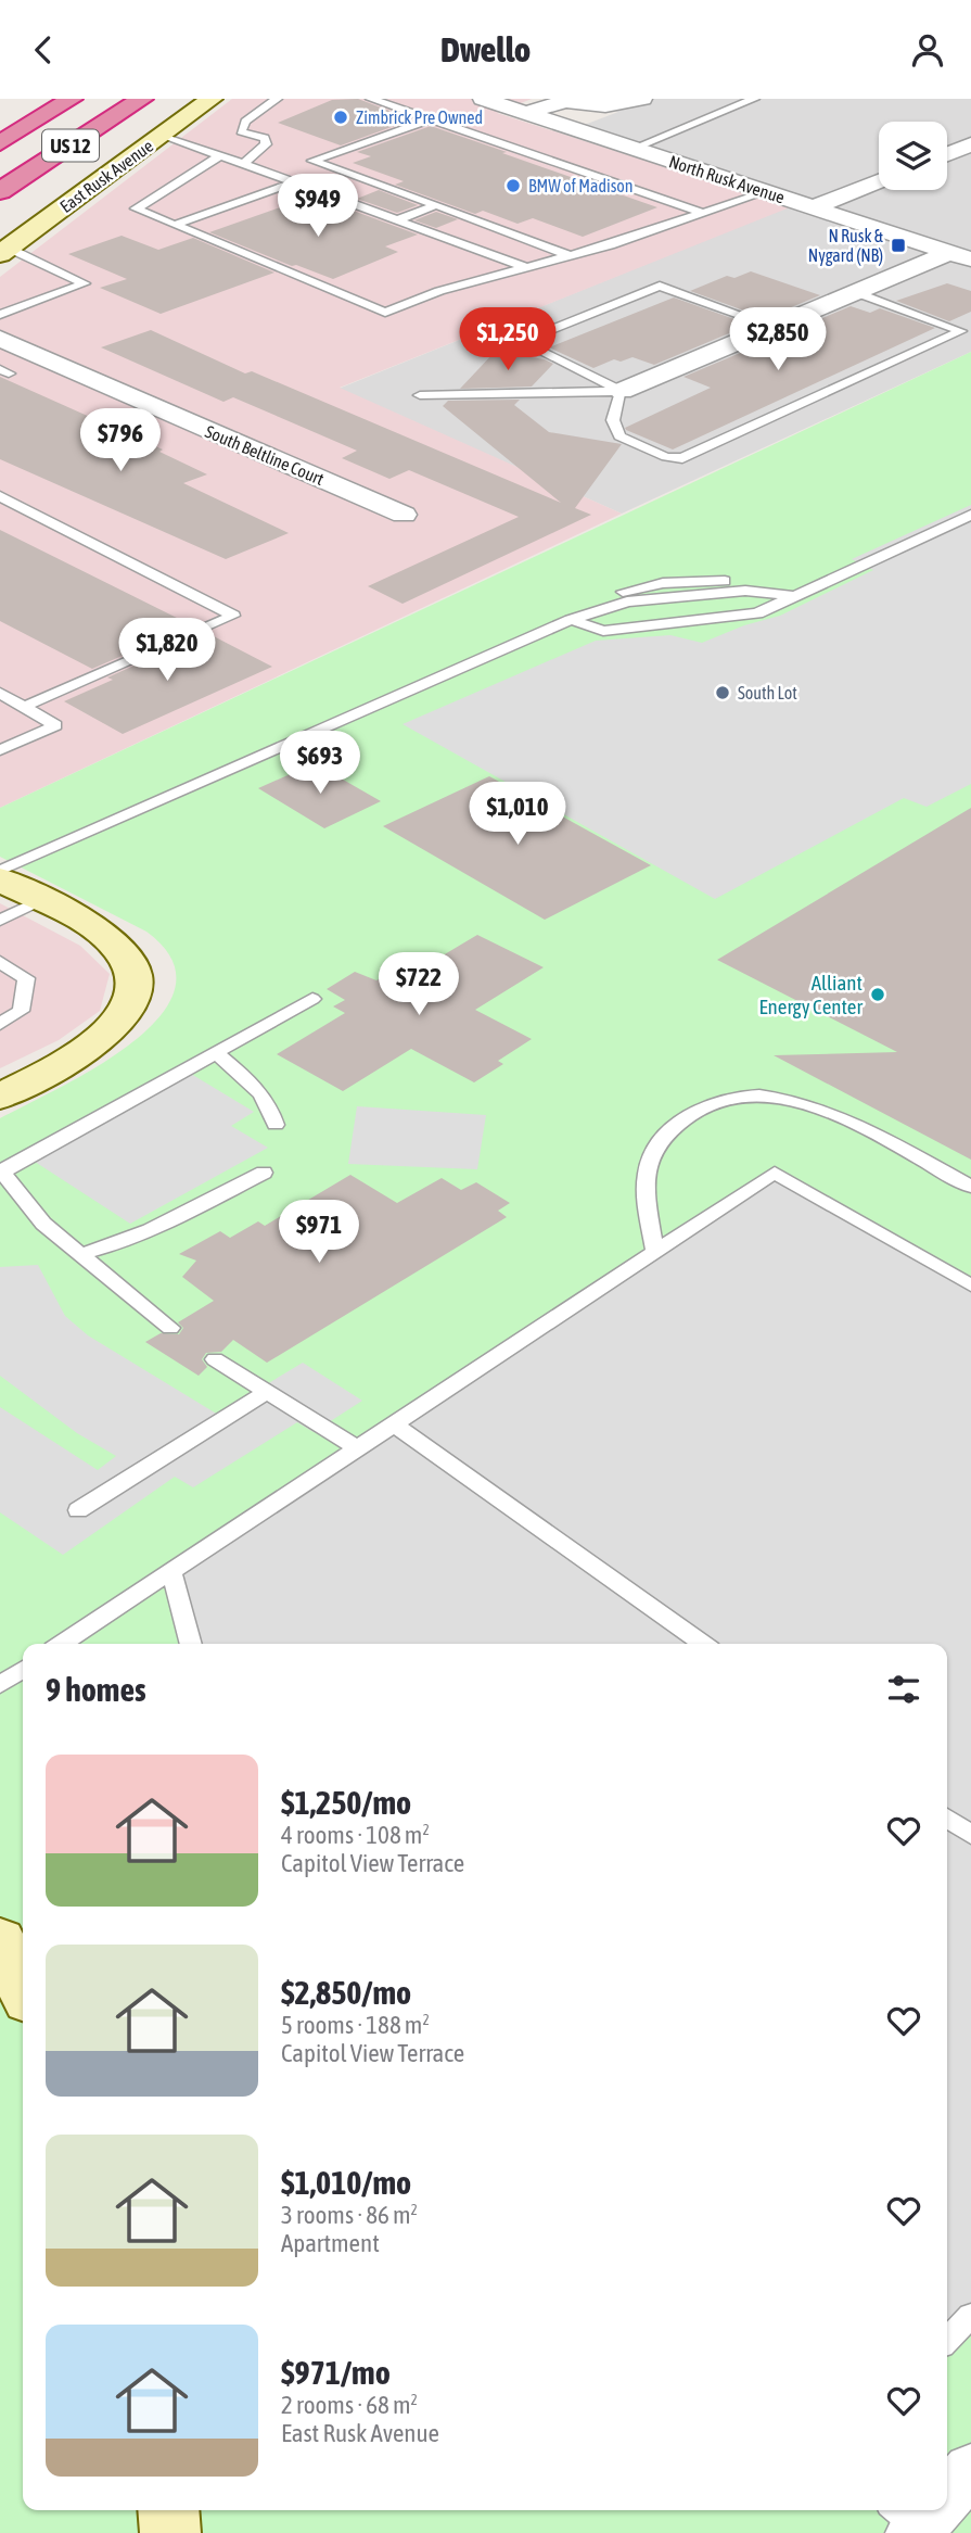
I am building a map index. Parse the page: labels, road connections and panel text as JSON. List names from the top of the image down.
{
  "streets": {
    "highway": ["US 12"],
    "street": ["East Rusk Avenue", "North Rusk Avenue", "South Beltline Court"]
  },
  "places": {
    "other": [
      "Zimbrick Pre Owned",
      "BMW of Madison",
      "South Lot",
      "Alliant Energy Center"
    ],
    "transit": ["N Rusk & Nygard (NB)"]
  },
  "page": {
    "header": "Dwello",
    "price": [
      "$949",
      "$1,250",
      "$2,850",
      "$796",
      "$1,820",
      "$693",
      "$1,010",
      "$722",
      "$971"
    ],
    "heading": "9 homes",
    "list": [
      {
        "name": "$1,250/mo",
        "note": "4 rooms · 108 m² · Capitol View Terrace"
      },
      {
        "name": "$2,850/mo",
        "note": "5 rooms · 188 m² · Capitol View Terrace"
      },
      {
        "name": "$1,010/mo",
        "note": "3 rooms · 86 m² · Apartment"
      },
      {
        "name": "$971/mo",
        "note": "2 rooms · 68 m² · East Rusk Avenue"
      }
    ]
  }
}
